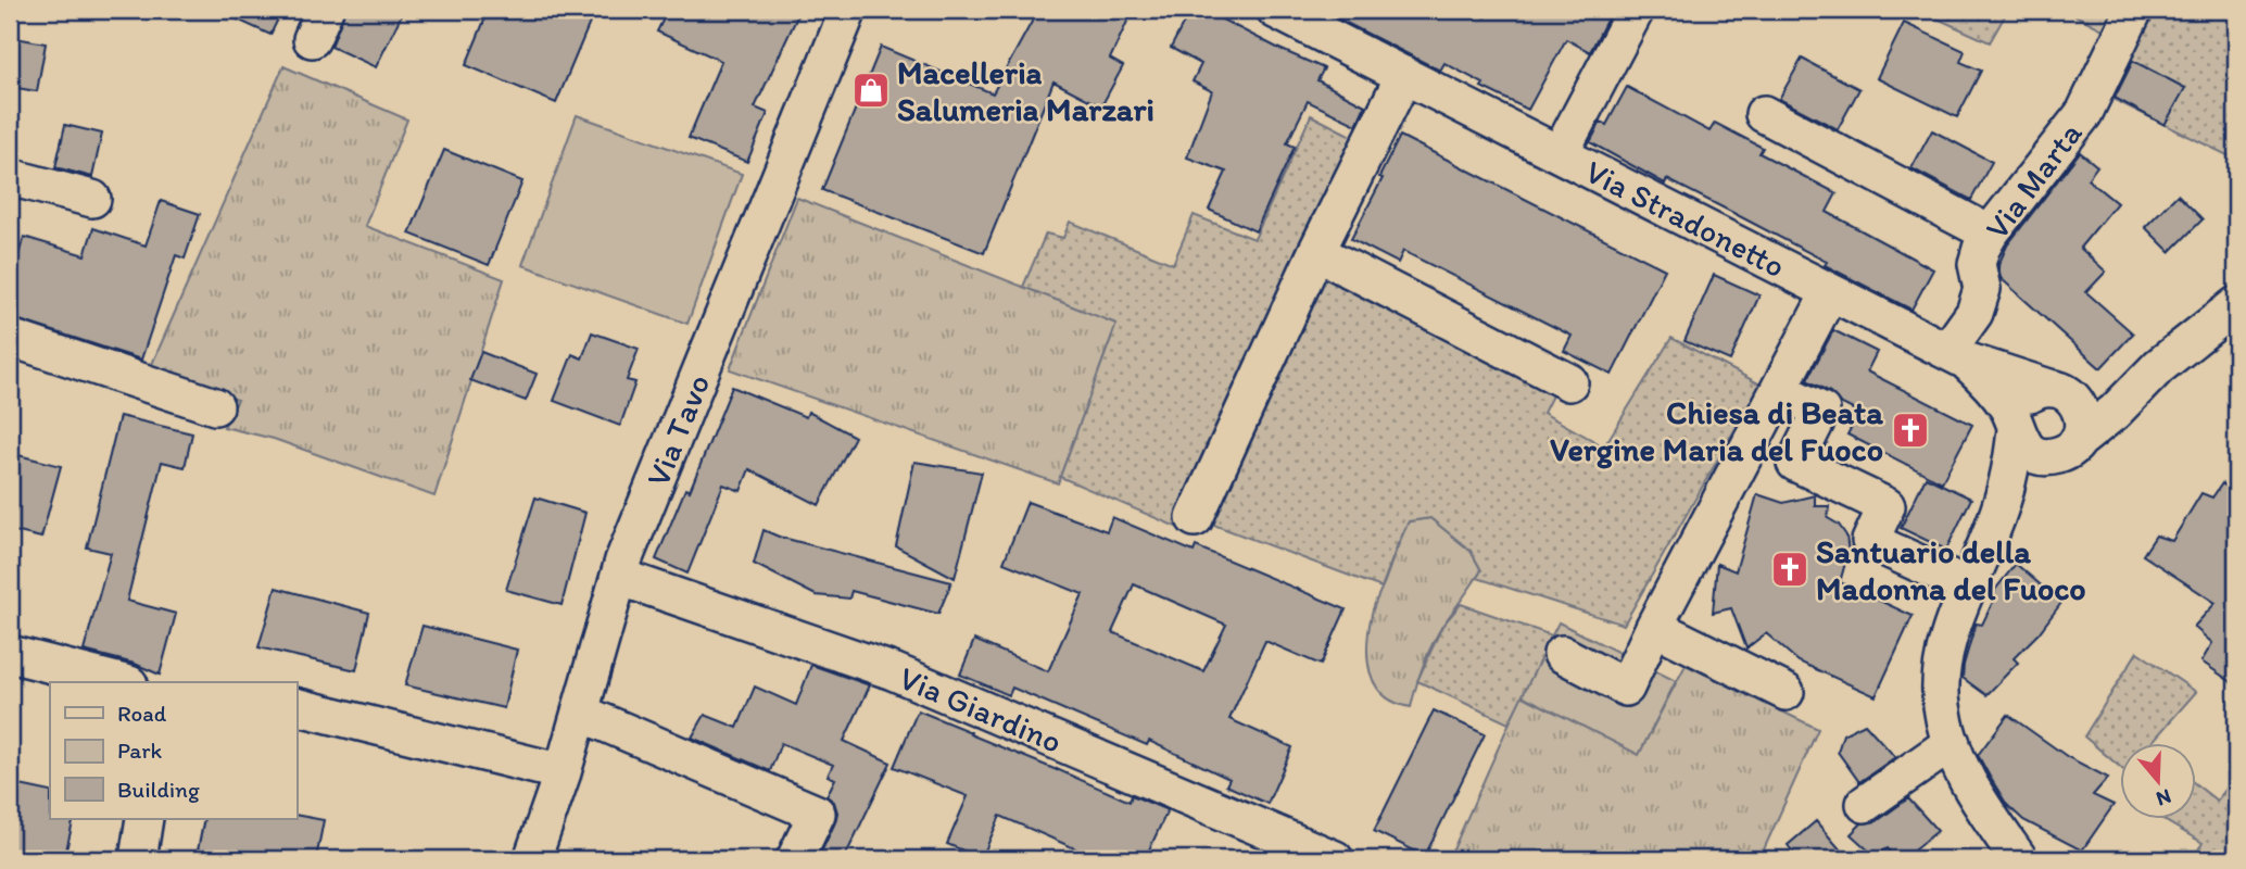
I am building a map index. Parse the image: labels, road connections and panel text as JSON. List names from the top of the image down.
{
  "streets": {
    "street": [
      "Via Marta",
      "Via Stradonetto",
      "Via Tavo",
      "Via Giardino"
    ]
  },
  "crossings": [
    ["Via Marta", "Via Stradonetto"],
    ["Via Tavo", "Via Giardino"]
  ],
  "places": {
    "shop": ["Macelleria Salumeria Marzari"],
    "church": ["Chiesa di Beata Vergine Maria del Fuoco", "Santuario della Madonna del Fuoco"]
  },
  "legend": ["Road", "Park", "Building"],
  "north": "bottom"
}
